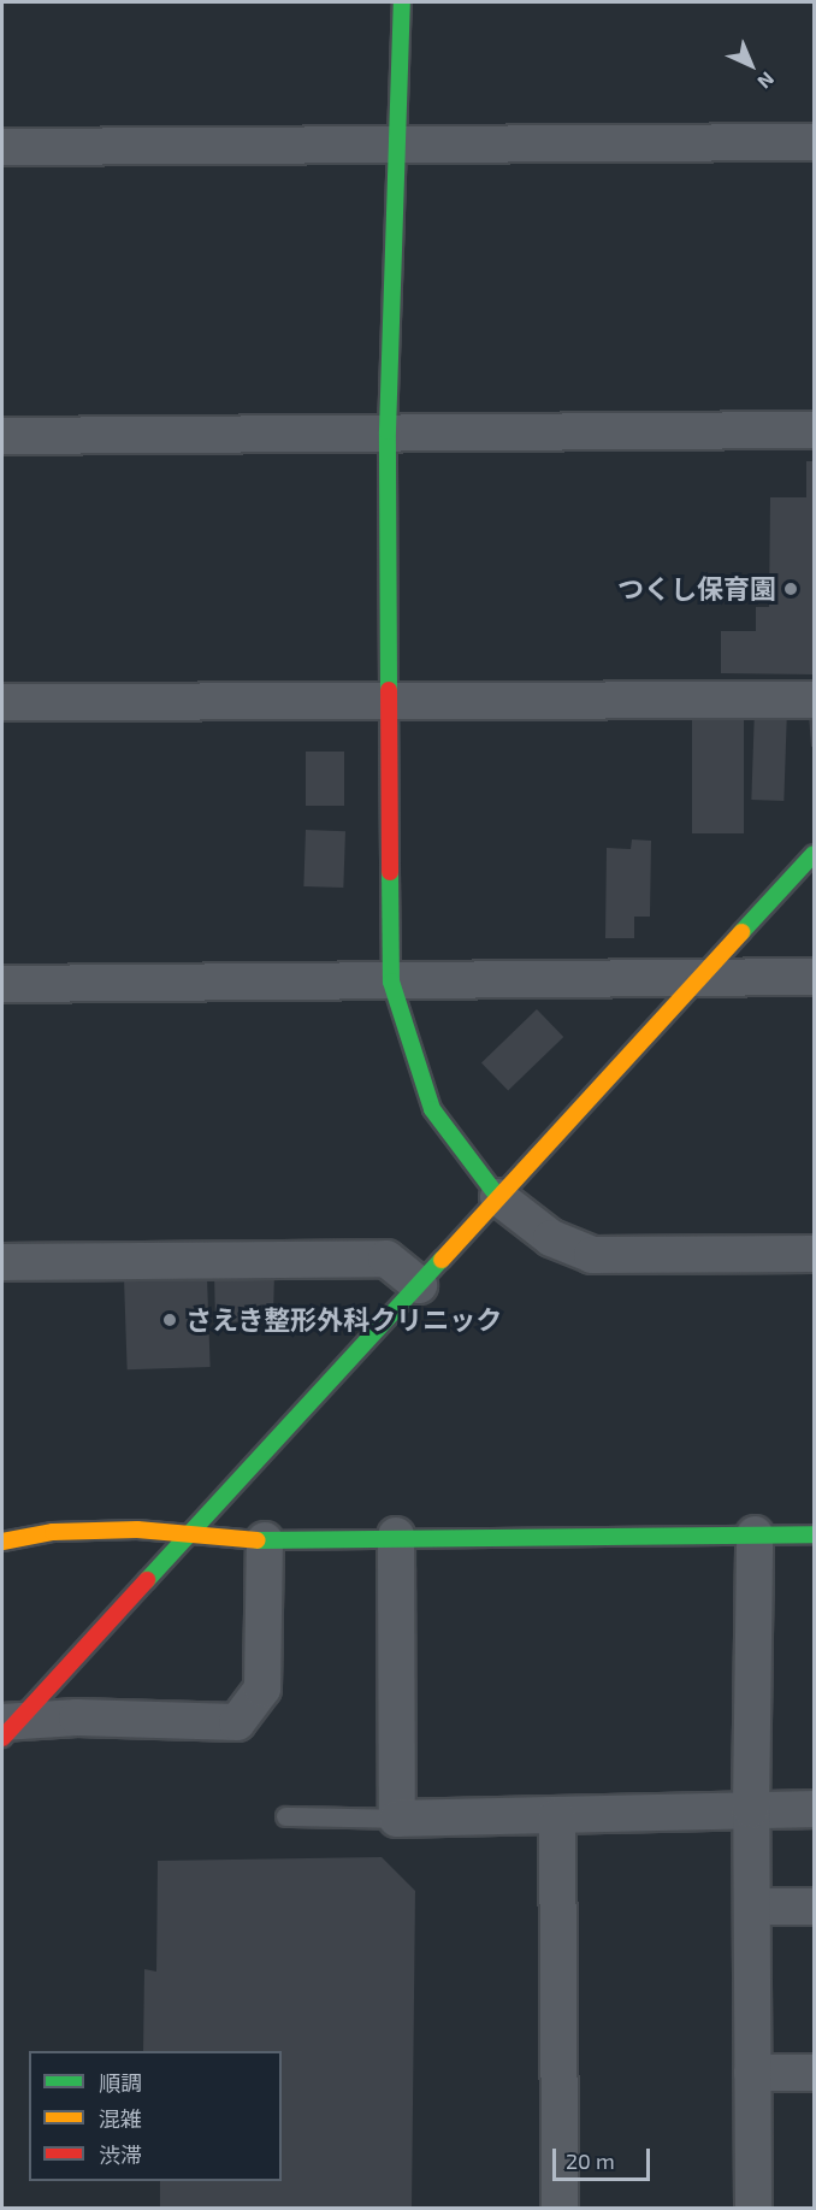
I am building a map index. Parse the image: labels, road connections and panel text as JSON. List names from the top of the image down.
{
  "places": ["つくし保育園", "さえき整形外科クリニック"],
  "legend": ["順調", "混雑", "渋滞"],
  "scale_bar": "20 m",
  "north": "bottom right"
}
